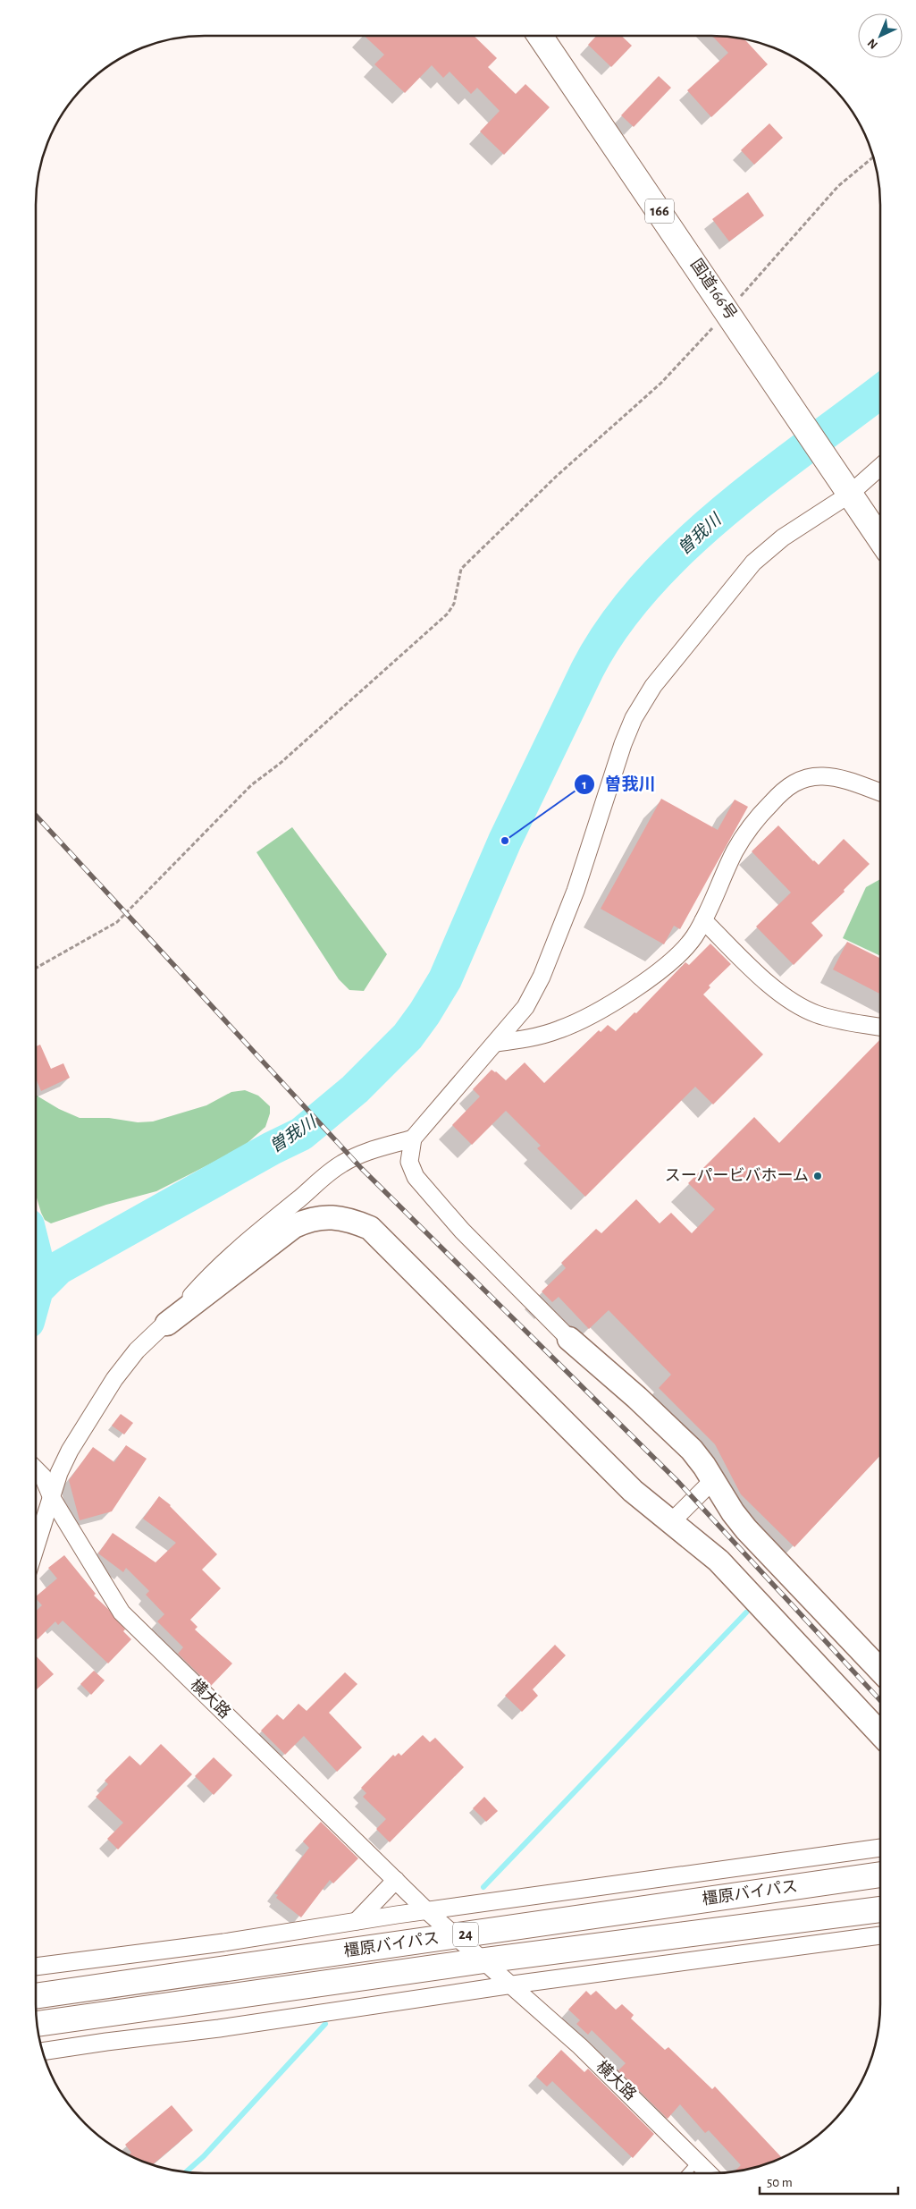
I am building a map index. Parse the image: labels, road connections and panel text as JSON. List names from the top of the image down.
{
  "streets": {
    "highway": [
      "166",
      "国道166号",
      "橿原バイパス",
      "24"
    ],
    "street": ["横大路"]
  },
  "crossings": [
    ["横大路", "橿原バイパス"]
  ],
  "water": ["曽我川"],
  "places": ["曽我川", "スーパービバホーム"],
  "scale_bar": "50 m",
  "north": "bottom left"
}
